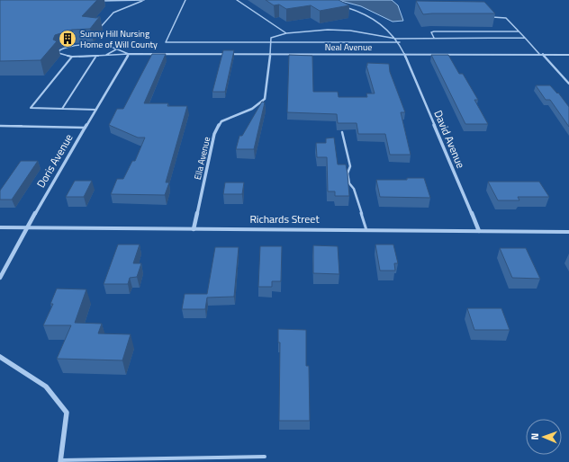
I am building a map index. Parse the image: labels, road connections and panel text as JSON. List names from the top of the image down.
{
  "streets": {
    "street": [
      "Neal Avenue",
      "David Avenue",
      "Ella Avenue",
      "Doris Avenue",
      "Richards Street"
    ]
  },
  "crossings": [
    ["Neal Avenue", "David Avenue"],
    ["Neal Avenue", "Ella Avenue"],
    ["Neal Avenue", "Doris Avenue"],
    ["David Avenue", "Richards Street"],
    ["Ella Avenue", "Richards Street"],
    ["Doris Avenue", "Richards Street"]
  ],
  "places": {
    "building": ["Sunny Hill Nursing Home of Will County"]
  },
  "north": "left"
}
